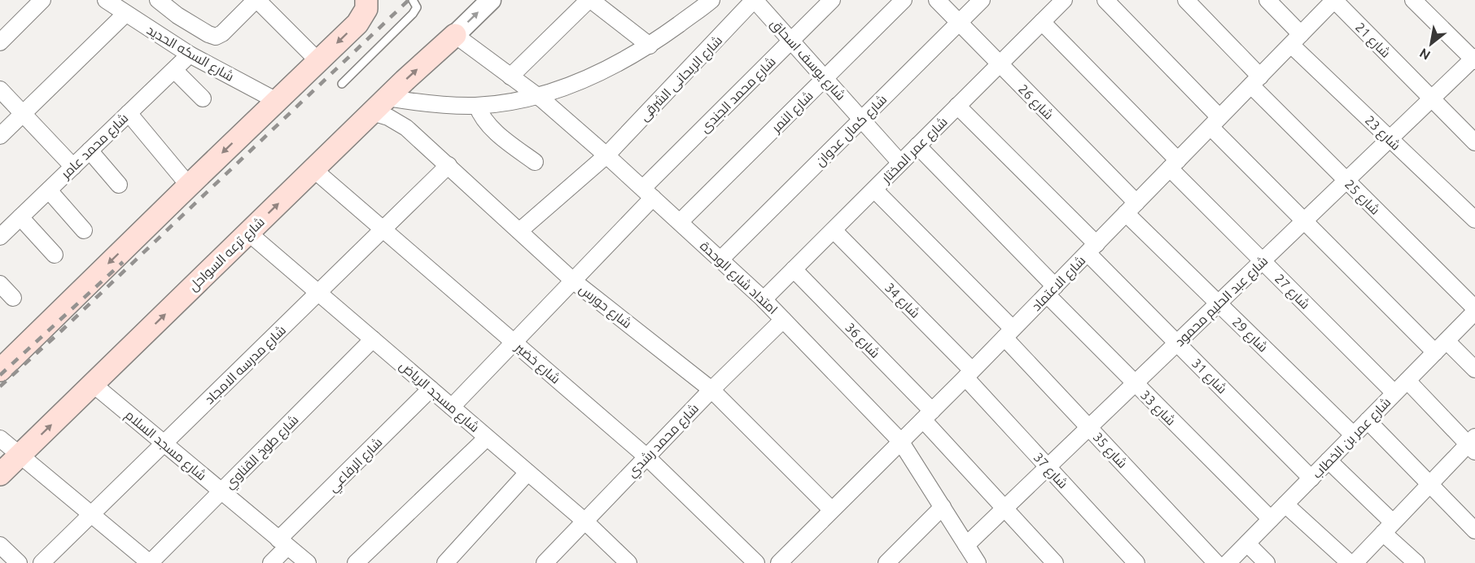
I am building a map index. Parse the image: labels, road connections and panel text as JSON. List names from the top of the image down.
{
  "streets": {
    "main road": ["شارع ترعه السواحل"],
    "street": [
      "شارع 21",
      "شارع السكه الحديد",
      "شارع يوسف اسحاق",
      "شارع الريحانى الشرقى",
      "شارع محمد الجندى",
      "شارع 26",
      "شارع النمر",
      "شارع كمال عدوان",
      "شارع 23",
      "شارع محمد عامر",
      "شارع عمر المختار",
      "شارع 25",
      "امتداد شارع الوحدة",
      "شارع الاعتماد",
      "شارع 27",
      "شارع 34",
      "شارع عبد الحليم محمود",
      "شارع حورس",
      "شارع 29",
      "شارع 36",
      "شارع خضير",
      "شارع مدرسه الامجاد",
      "شارع 31",
      "شارع مسجد الرياض",
      "شارع 33",
      "شارع عمر بن الخطاب",
      "شارع محمد رشدي",
      "شارع مسجد السلام",
      "شارع 35",
      "شارع طوخ القناوي",
      "شارع الرفاعي",
      "شارع 37"
    ]
  },
  "crossings": [
    ["شارع 21", "شارع الاعتماد"],
    ["شارع 21", "شارع عبد الحليم محمود"],
    ["شارع السكه الحديد", "شارع محمد عامر"],
    ["شارع يوسف اسحاق", "شارع الريحانى الشرقى"],
    ["شارع يوسف اسحاق", "شارع محمد الجندى"],
    ["شارع يوسف اسحاق", "شارع النمر"],
    ["شارع يوسف اسحاق", "شارع كمال عدوان"],
    ["شارع يوسف اسحاق", "شارع عمر المختار"],
    ["شارع الريحانى الشرقى", "امتداد شارع الوحدة"],
    ["شارع الريحانى الشرقى", "شارع حورس"],
    ["شارع محمد الجندى", "امتداد شارع الوحدة"],
    ["شارع محمد الجندى", "شارع حورس"],
    ["شارع محمد الجندى", "شارع خضير"],
    ["شارع محمد الجندى", "شارع مسجد الرياض"],
    ["شارع 26", "شارع كمال عدوان"],
    ["شارع 26", "شارع عمر المختار"],
    ["شارع 26", "شارع الاعتماد"],
    ["شارع 26", "شارع 29"],
    ["شارع النمر", "امتداد شارع الوحدة"],
    ["شارع كمال عدوان", "امتداد شارع الوحدة"],
    ["شارع 23", "شارع الاعتماد"],
    ["شارع 23", "شارع عبد الحليم محمود"],
    ["شارع عمر المختار", "امتداد شارع الوحدة"],
    ["شارع عمر المختار", "شارع 27"],
    ["شارع عمر المختار", "شارع 34"],
    ["شارع عمر المختار", "شارع 36"],
    ["شارع عمر المختار", "شارع 31"],
    ["شارع عمر المختار", "شارع 33"],
    ["شارع عمر المختار", "شارع 35"],
    ["شارع 25", "شارع الاعتماد"],
    ["شارع 25", "شارع عبد الحليم محمود"],
    ["شارع 25", "شارع عمر بن الخطاب"],
    ["شارع ترعه السواحل", "امتداد شارع الوحدة"],
    ["شارع ترعه السواحل", "شارع حورس"],
    ["شارع ترعه السواحل", "شارع خضير"],
    ["شارع ترعه السواحل", "شارع مسجد الرياض"],
    ["شارع ترعه السواحل", "شارع مسجد السلام"],
    ["امتداد شارع الوحدة", "شارع الاعتماد"],
    ["امتداد شارع الوحدة", "شارع عبد الحليم محمود"],
    ["امتداد شارع الوحدة", "شارع محمد رشدي"],
    ["شارع الاعتماد", "شارع 27"],
    ["شارع الاعتماد", "شارع 34"],
    ["شارع الاعتماد", "شارع حورس"],
    ["شارع الاعتماد", "شارع 29"],
    ["شارع الاعتماد", "شارع 36"],
    ["شارع الاعتماد", "شارع 31"],
    ["شارع الاعتماد", "شارع 33"],
    ["شارع الاعتماد", "شارع 35"],
    ["شارع الاعتماد", "شارع 37"],
    ["شارع 27", "شارع عبد الحليم محمود"],
    ["شارع 27", "شارع عمر بن الخطاب"],
    ["شارع 34", "شارع 37"],
    ["شارع عبد الحليم محمود", "شارع 29"],
    ["شارع عبد الحليم محمود", "شارع 36"],
    ["شارع عبد الحليم محمود", "شارع 31"],
    ["شارع عبد الحليم محمود", "شارع 33"],
    ["شارع عبد الحليم محمود", "شارع 35"],
    ["شارع عبد الحليم محمود", "شارع 37"],
    ["شارع حورس", "شارع مدرسه الامجاد"],
    ["شارع حورس", "شارع محمد رشدي"],
    ["شارع 29", "شارع عمر بن الخطاب"],
    ["شارع خضير", "شارع مدرسه الامجاد"],
    ["شارع خضير", "شارع محمد رشدي"],
    ["شارع مدرسه الامجاد", "شارع مسجد الرياض"],
    ["شارع مدرسه الامجاد", "شارع مسجد السلام"],
    ["شارع 31", "شارع عمر بن الخطاب"],
    ["شارع مسجد الرياض", "شارع محمد رشدي"],
    ["شارع مسجد الرياض", "شارع طوخ القناوي"],
    ["شارع مسجد الرياض", "شارع الرفاعي"],
    ["شارع 33", "شارع عمر بن الخطاب"],
    ["شارع مسجد السلام", "شارع طوخ القناوي"],
    ["شارع مسجد السلام", "شارع الرفاعي"]
  ],
  "north": "bottom left"
}
